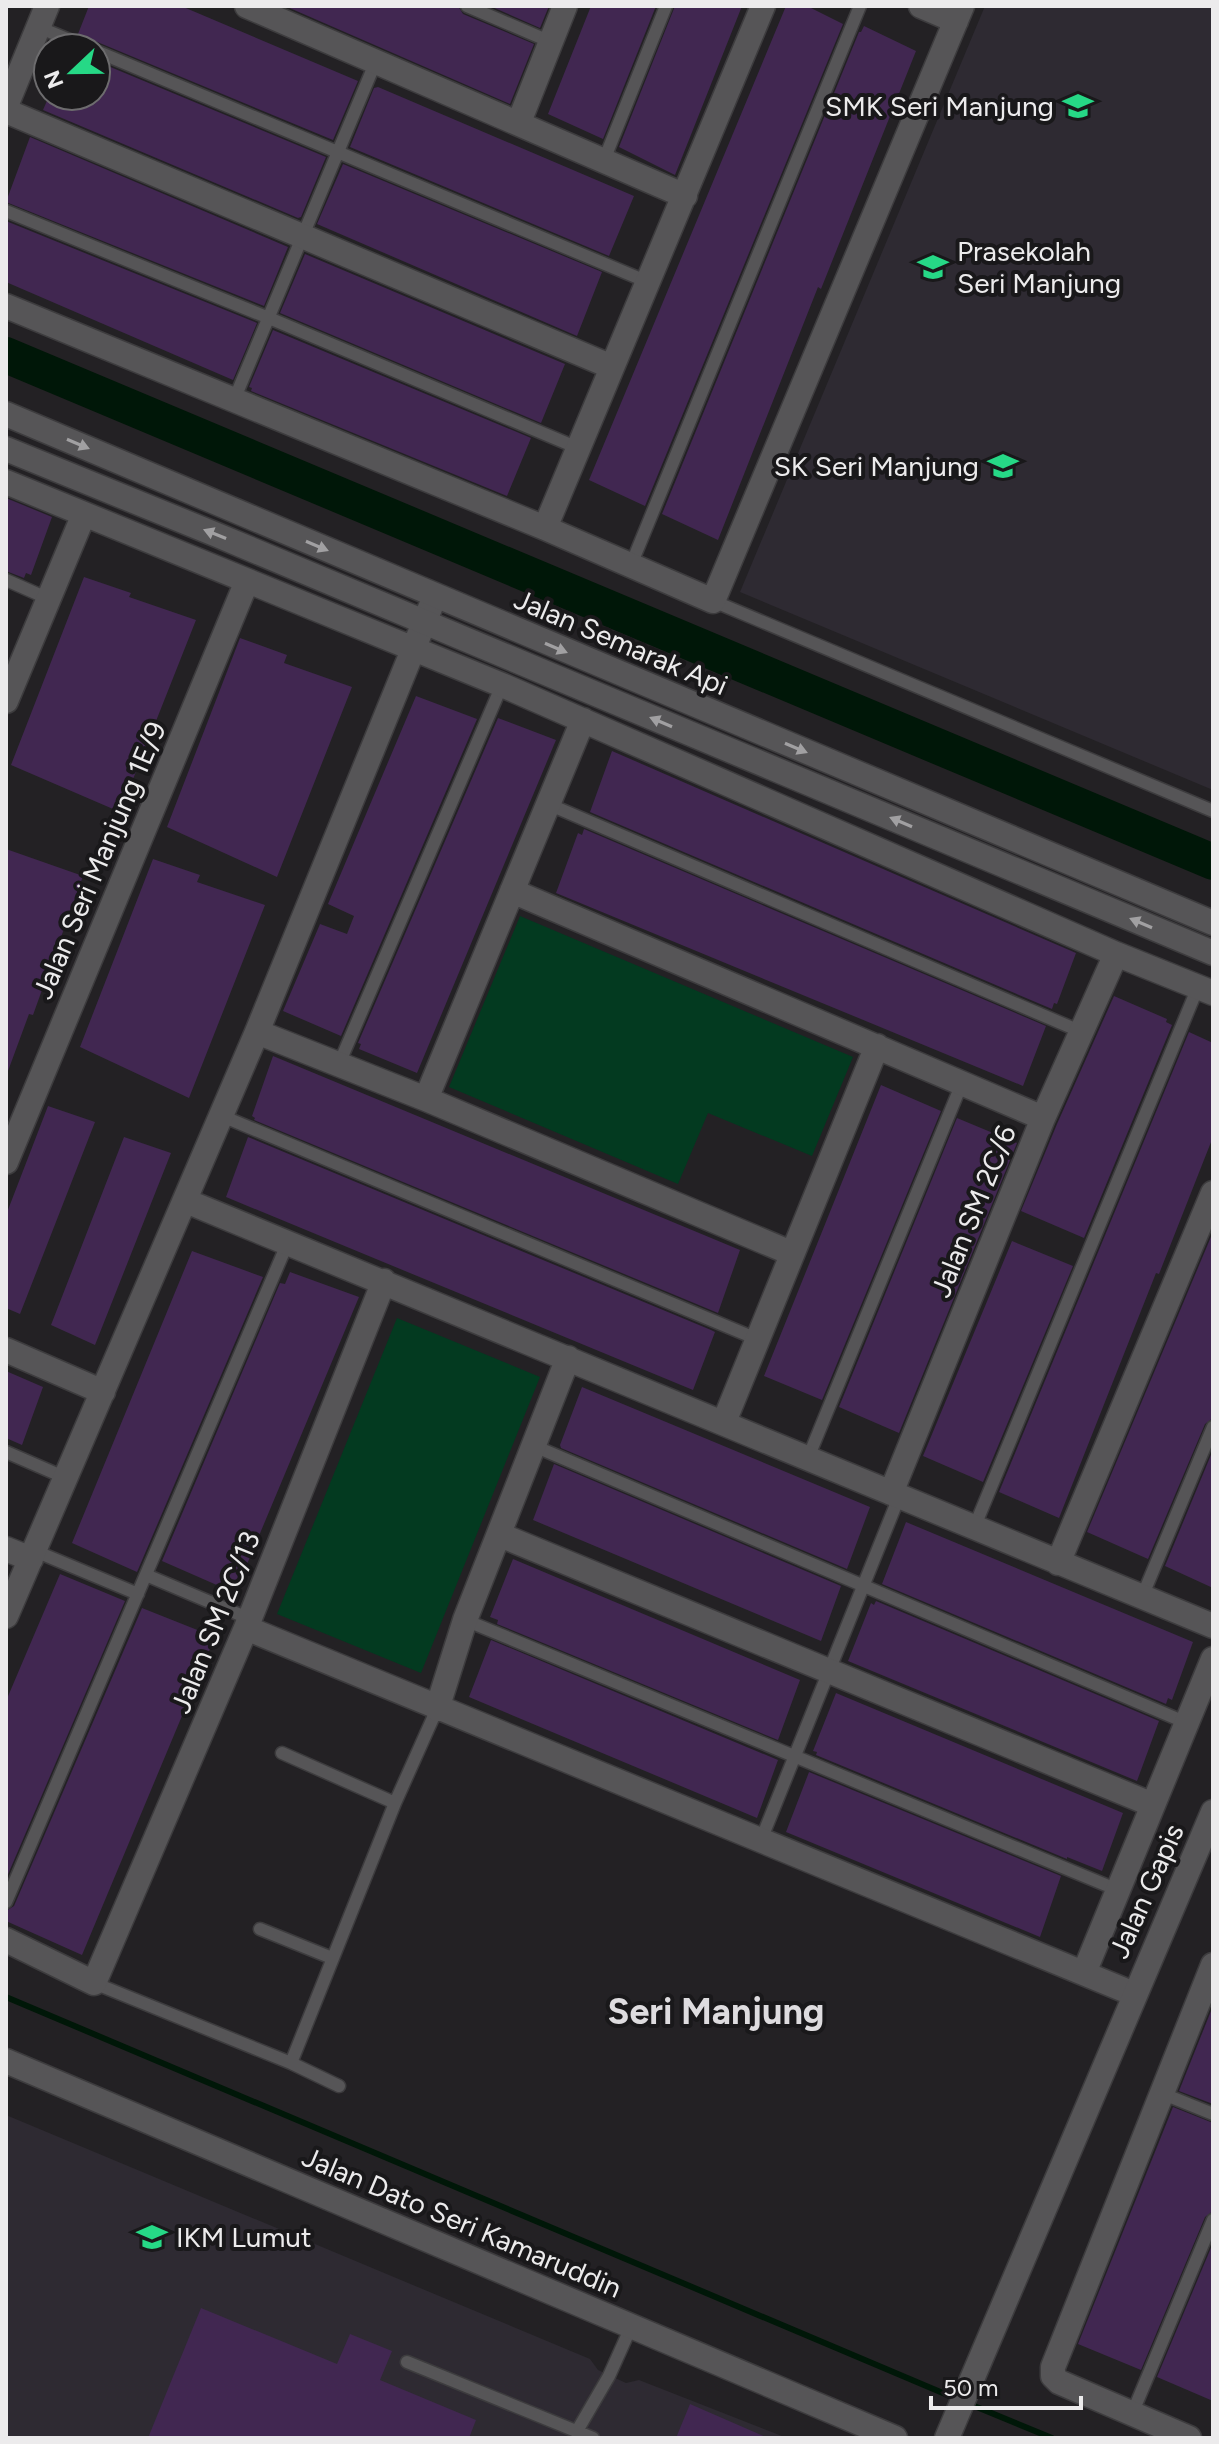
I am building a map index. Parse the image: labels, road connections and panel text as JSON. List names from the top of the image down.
{
  "streets": {
    "street": [
      "Jalan Semarak Api",
      "Jalan Seri Manjung 1E/9",
      "Jalan SM 2C/6",
      "Jalan SM 2C/13",
      "Jalan Gapis",
      "Jalan Dato Seri Kamaruddin"
    ]
  },
  "districts": ["Seri Manjung"],
  "places": {
    "school or university": [
      "SMK Seri Manjung",
      "Prasekolah Seri Manjung",
      "SK Seri Manjung",
      "IKM Lumut"
    ]
  },
  "scale_bar": "50 m",
  "north": "left"
}
